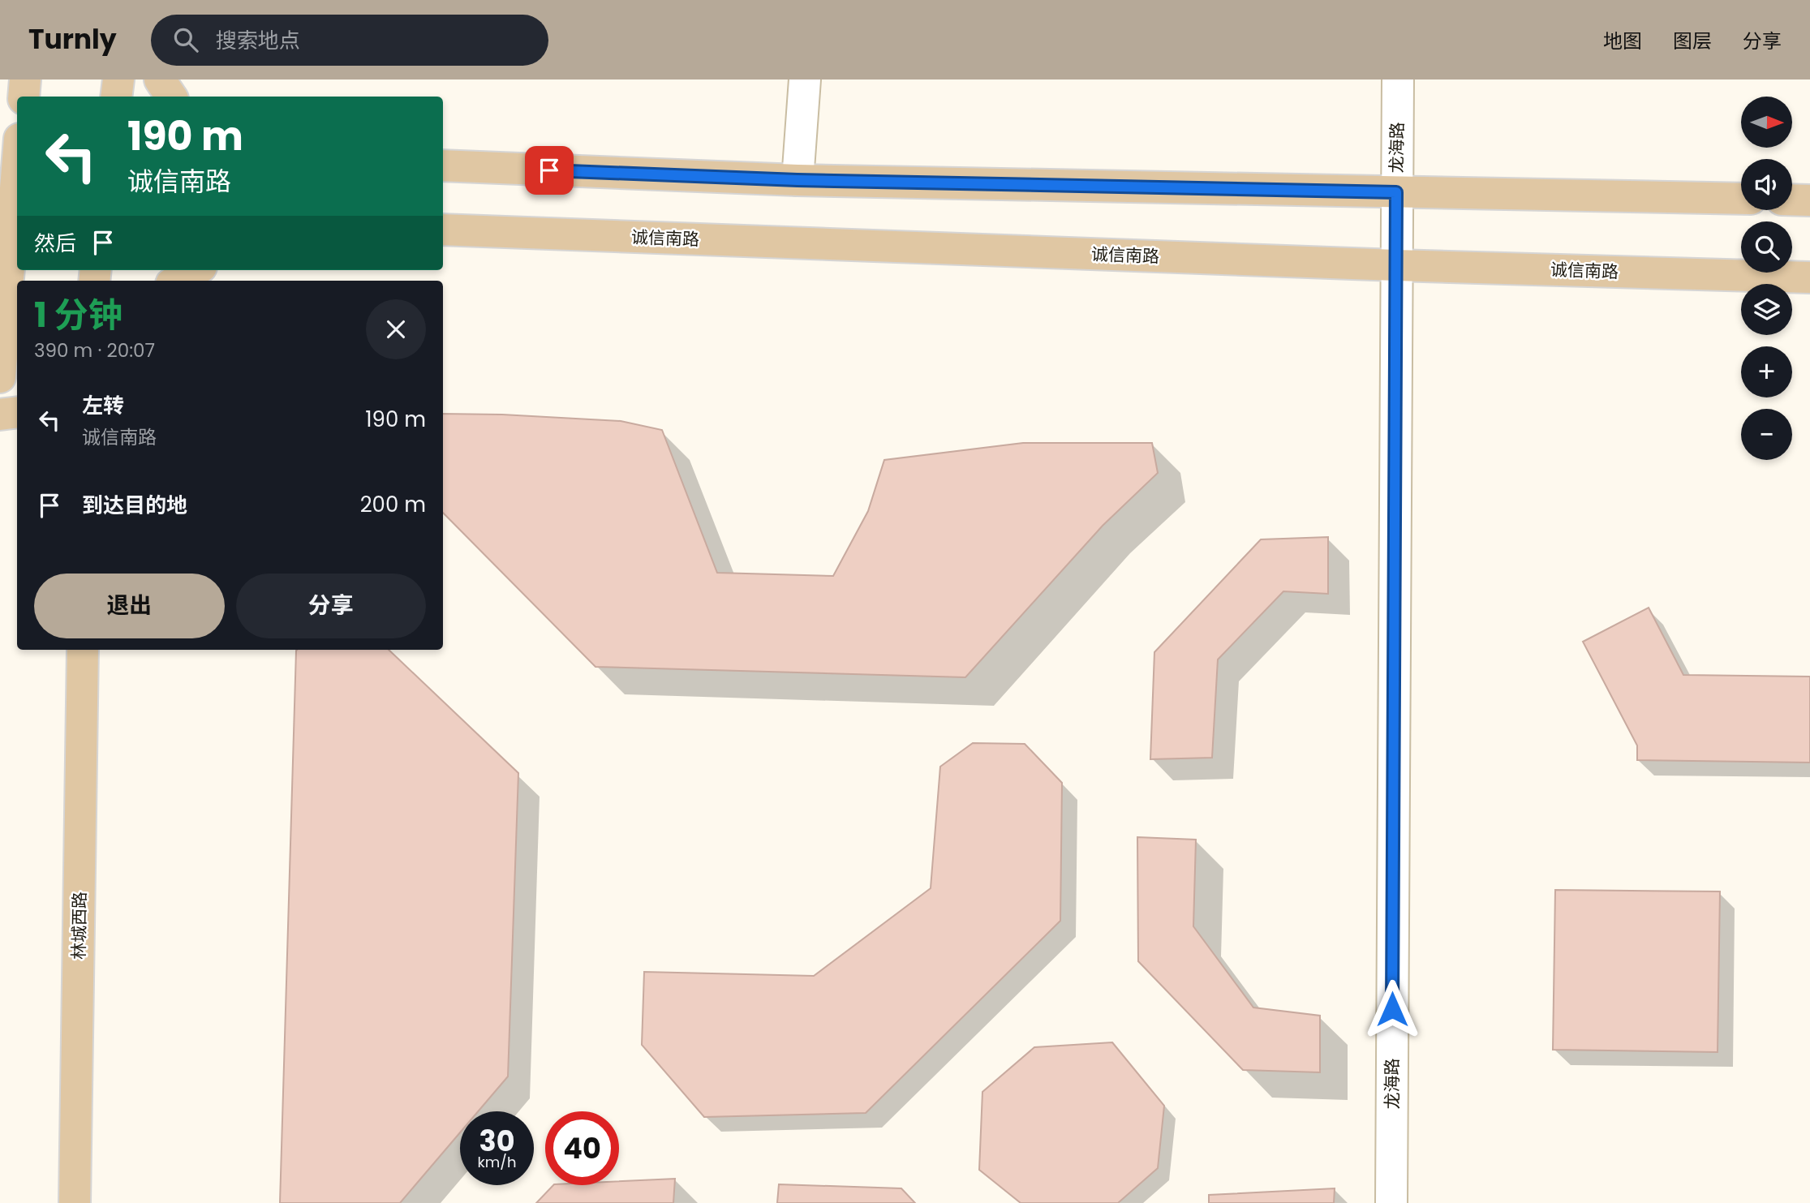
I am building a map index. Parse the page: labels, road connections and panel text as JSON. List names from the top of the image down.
{
  "streets": {
    "main road": ["诚信南路", "林城西路"],
    "street": ["龙海路"]
  },
  "crossings": [
    ["龙海路", "诚信南路"]
  ],
  "north": "right",
  "page": {
    "header": "Turnly",
    "search": "搜索地点",
    "nav": ["地图", "图层", "分享"],
    "map_buttons": ["+", "−"],
    "turn": ["190 m", "诚信南路"],
    "then": "然后",
    "heading": ["1 分钟", "390 m · 20:07"],
    "list": [
      {
        "name": "左转",
        "note": "诚信南路",
        "value": "190 m"
      },
      {
        "name": "到达目的地",
        "value": "200 m"
      }
    ],
    "buttons": ["退出", "分享"],
    "speed": "30 km/h",
    "limit": "40"
  }
}
